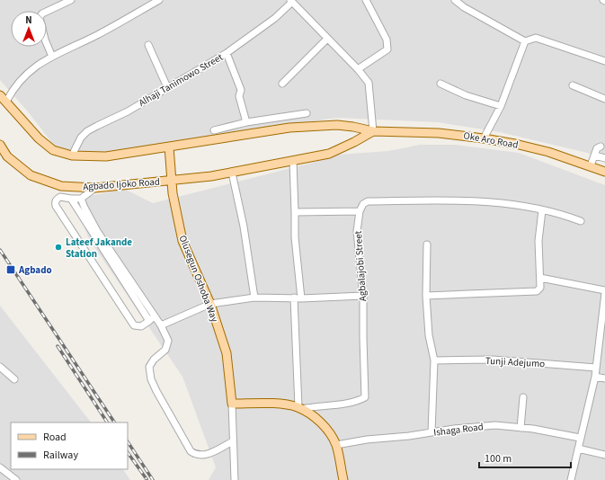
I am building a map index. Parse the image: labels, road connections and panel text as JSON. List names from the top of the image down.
{
  "streets": {
    "main road": ["Oke Aro Road", "Agbado Ijoko Road", "Olusegun Oshoba Way"],
    "street": [
      "Alhaji Tanimowo Street",
      "Agbalajobi Street",
      "Tunji Adejumo",
      "Ishaga Road"
    ]
  },
  "crossings": [
    ["Oke Aro Road", "Olusegun Oshoba Way"],
    ["Agbado Ijoko Road", "Olusegun Oshoba Way"]
  ],
  "places": {
    "other": ["Lateef Jakande Station"],
    "transit": ["Agbado"]
  },
  "legend": ["Road", "Railway"],
  "scale_bar": "100 m",
  "north": "top"
}
